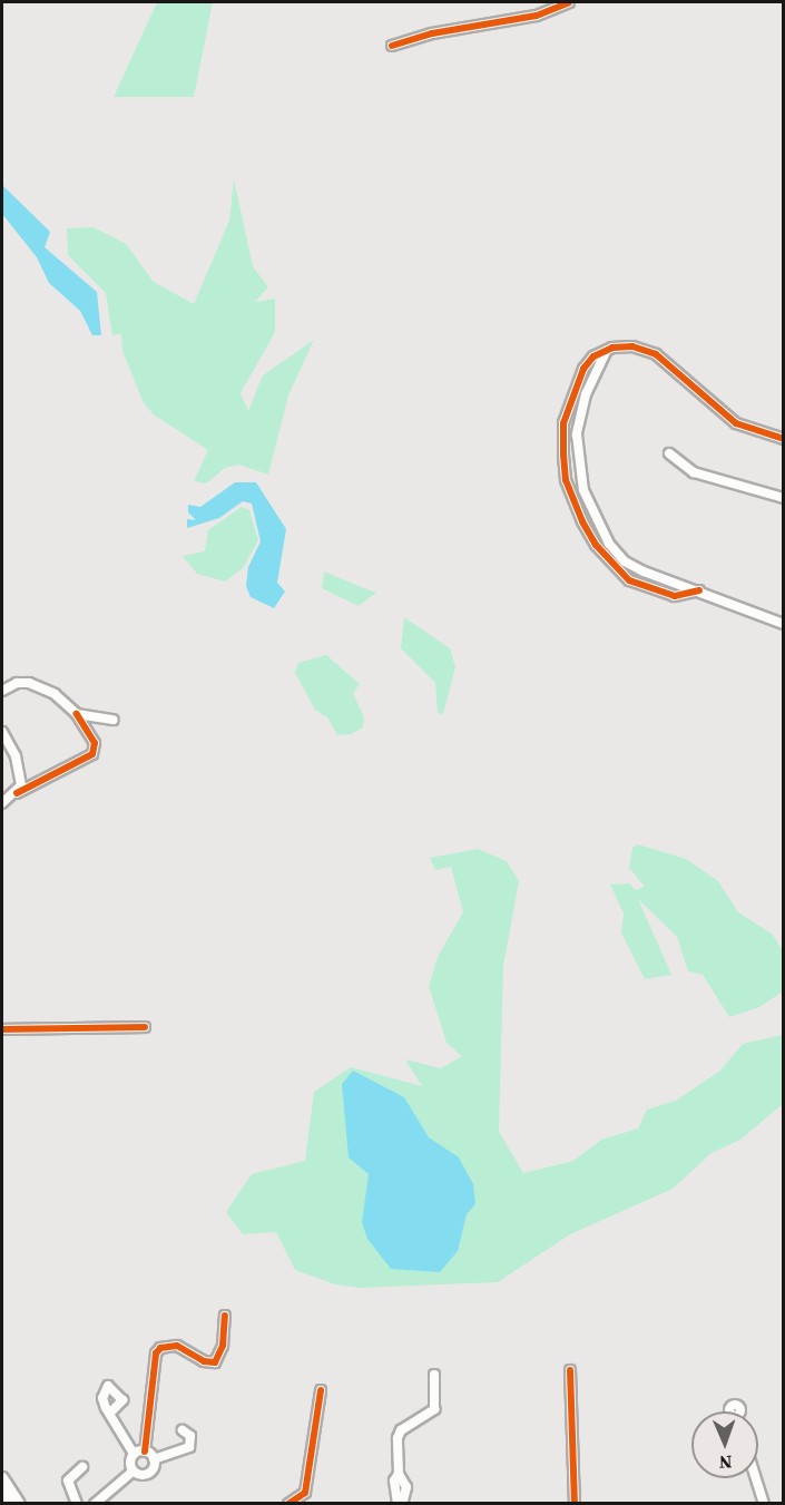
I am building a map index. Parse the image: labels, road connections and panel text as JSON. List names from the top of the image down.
{
  "north": "bottom"
}
